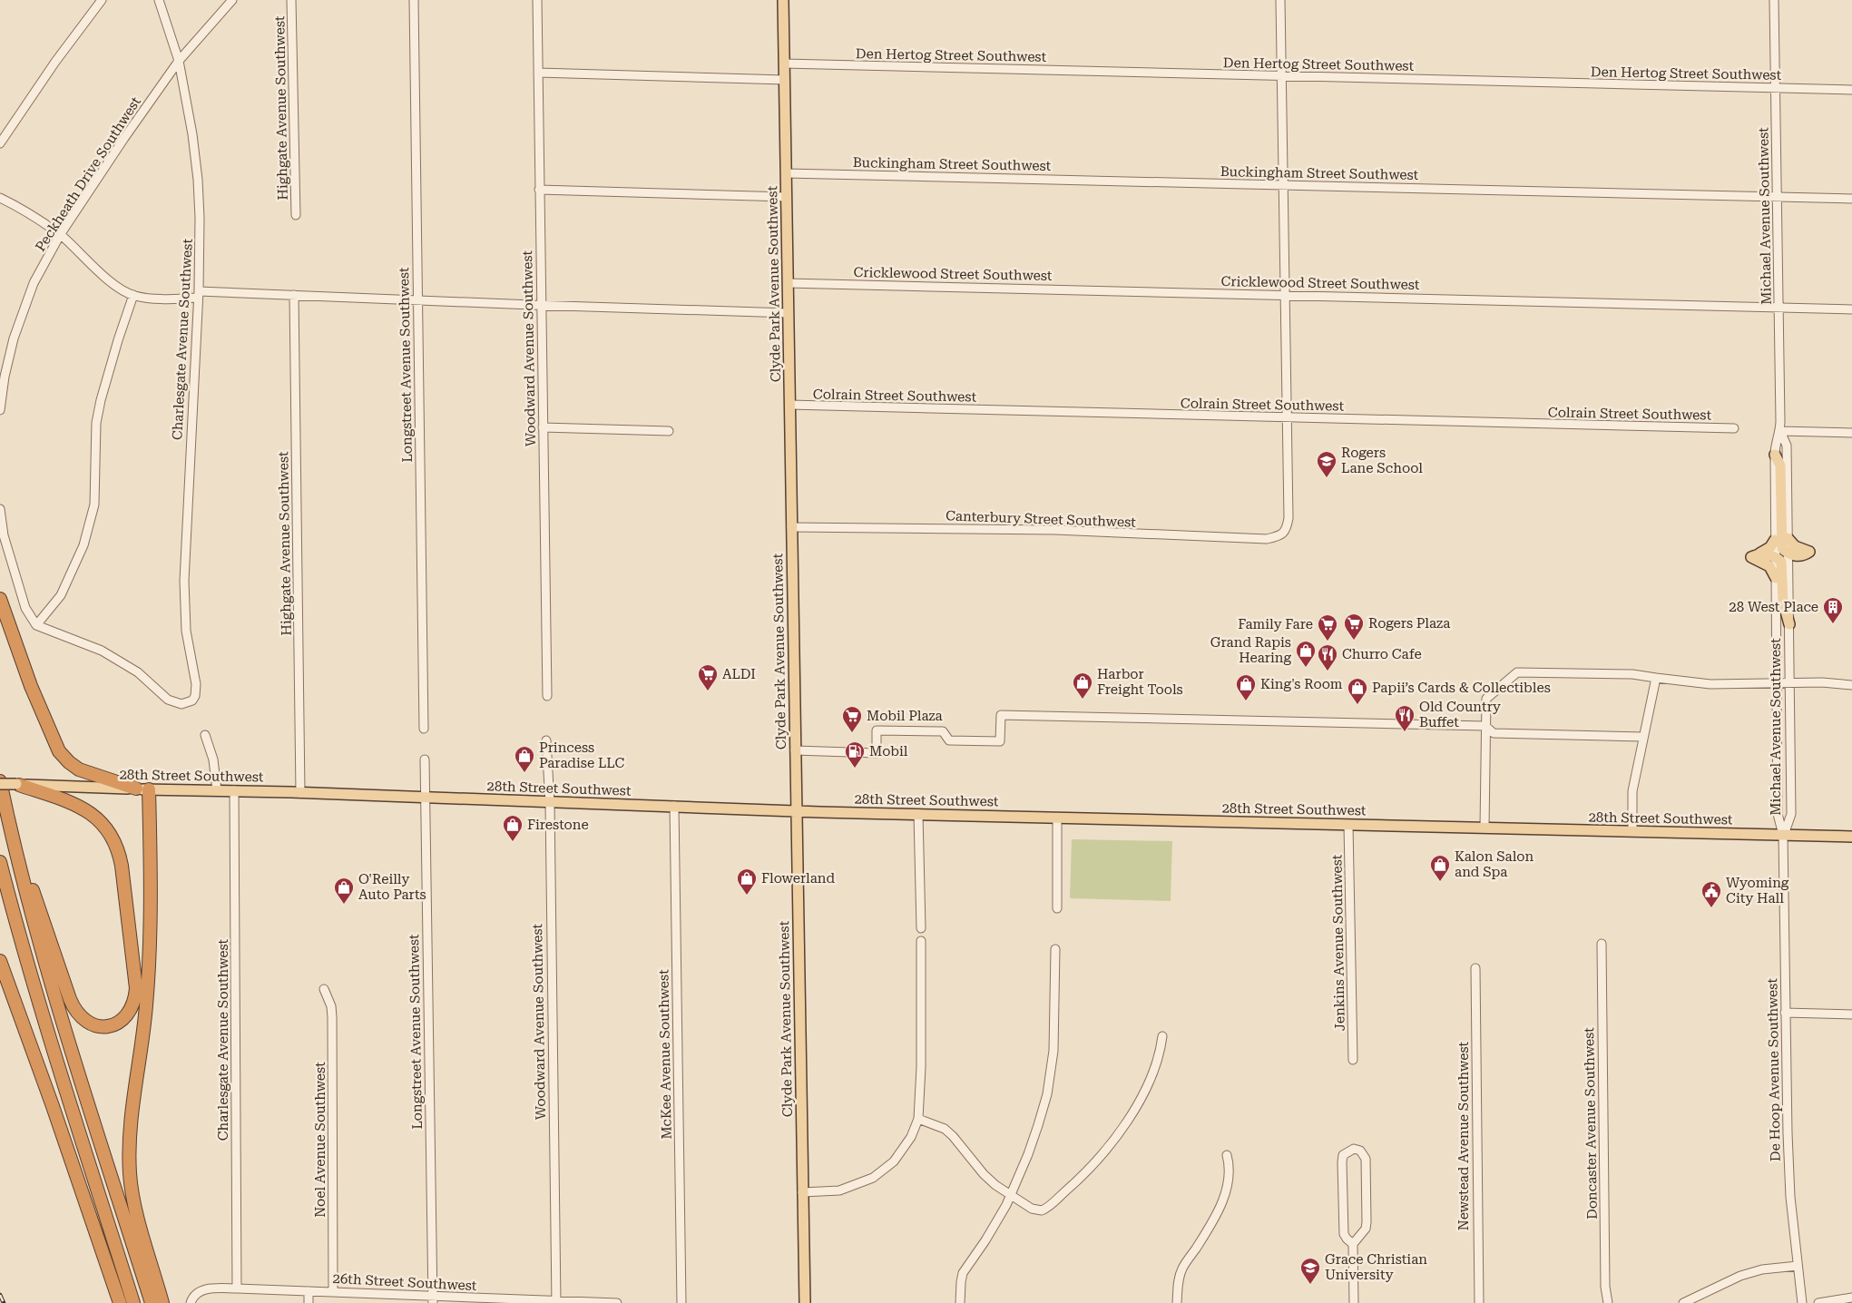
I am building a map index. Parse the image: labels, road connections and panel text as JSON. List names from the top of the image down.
{
  "streets": {
    "main road": ["Clyde Park Avenue Southwest", "28th Street Southwest"],
    "street": [
      "Den Hertog Street Southwest",
      "Highgate Avenue Southwest",
      "Buckingham Street Southwest",
      "Peckheath Drive Southwest",
      "Michael Avenue Southwest",
      "Cricklewood Street Southwest",
      "Charlesgate Avenue Southwest",
      "Woodward Avenue Southwest",
      "Longstreet Avenue Southwest",
      "Colrain Street Southwest",
      "Canterbury Street Southwest",
      "Jenkins Avenue Southwest",
      "McKee Avenue Southwest",
      "De Hoop Avenue Southwest",
      "Doncaster Avenue Southwest",
      "Newstead Avenue Southwest",
      "Noel Avenue Southwest",
      "26th Street Southwest"
    ]
  },
  "crossings": [
    ["Den Hertog Street Southwest", "Michael Avenue Southwest"],
    ["Den Hertog Street Southwest", "Clyde Park Avenue Southwest"],
    ["Highgate Avenue Southwest", "28th Street Southwest"],
    ["Buckingham Street Southwest", "Michael Avenue Southwest"],
    ["Buckingham Street Southwest", "Clyde Park Avenue Southwest"],
    ["Peckheath Drive Southwest", "Charlesgate Avenue Southwest"],
    ["Michael Avenue Southwest", "Cricklewood Street Southwest"],
    ["Michael Avenue Southwest", "28th Street Southwest"],
    ["Michael Avenue Southwest", "De Hoop Avenue Southwest"],
    ["Cricklewood Street Southwest", "Clyde Park Avenue Southwest"],
    ["Clyde Park Avenue Southwest", "Colrain Street Southwest"],
    ["Clyde Park Avenue Southwest", "Canterbury Street Southwest"],
    ["Clyde Park Avenue Southwest", "28th Street Southwest"],
    ["Charlesgate Avenue Southwest", "28th Street Southwest"],
    ["Charlesgate Avenue Southwest", "26th Street Southwest"],
    ["Woodward Avenue Southwest", "28th Street Southwest"],
    ["Woodward Avenue Southwest", "26th Street Southwest"],
    ["Longstreet Avenue Southwest", "28th Street Southwest"],
    ["Longstreet Avenue Southwest", "26th Street Southwest"],
    ["Colrain Street Southwest", "Canterbury Street Southwest"],
    ["28th Street Southwest", "Jenkins Avenue Southwest"],
    ["28th Street Southwest", "McKee Avenue Southwest"],
    ["28th Street Southwest", "De Hoop Avenue Southwest"],
    ["Noel Avenue Southwest", "26th Street Southwest"]
  ],
  "places": {
    "school or university": ["Rogers Lane School", "Grace Christian University"],
    "building": ["28 West Place"],
    "supermarket": [
      "Rogers Plaza",
      "Family Fare",
      "ALDI",
      "Mobil Plaza"
    ],
    "shop": [
      "Grand Rapis Hearing",
      "Harbor Freight Tools",
      "King's Room",
      "Papii’s Cards & Collectibles",
      "Princess Paradise LLC",
      "Firestone",
      "Kalon Salon and Spa",
      "Flowerland",
      "O'Reilly Auto Parts"
    ],
    "restaurant": ["Churro Cafe", "Old Country Buffet"],
    "fuel station": ["Mobil"],
    "public building": ["Wyoming City Hall"]
  }
}
